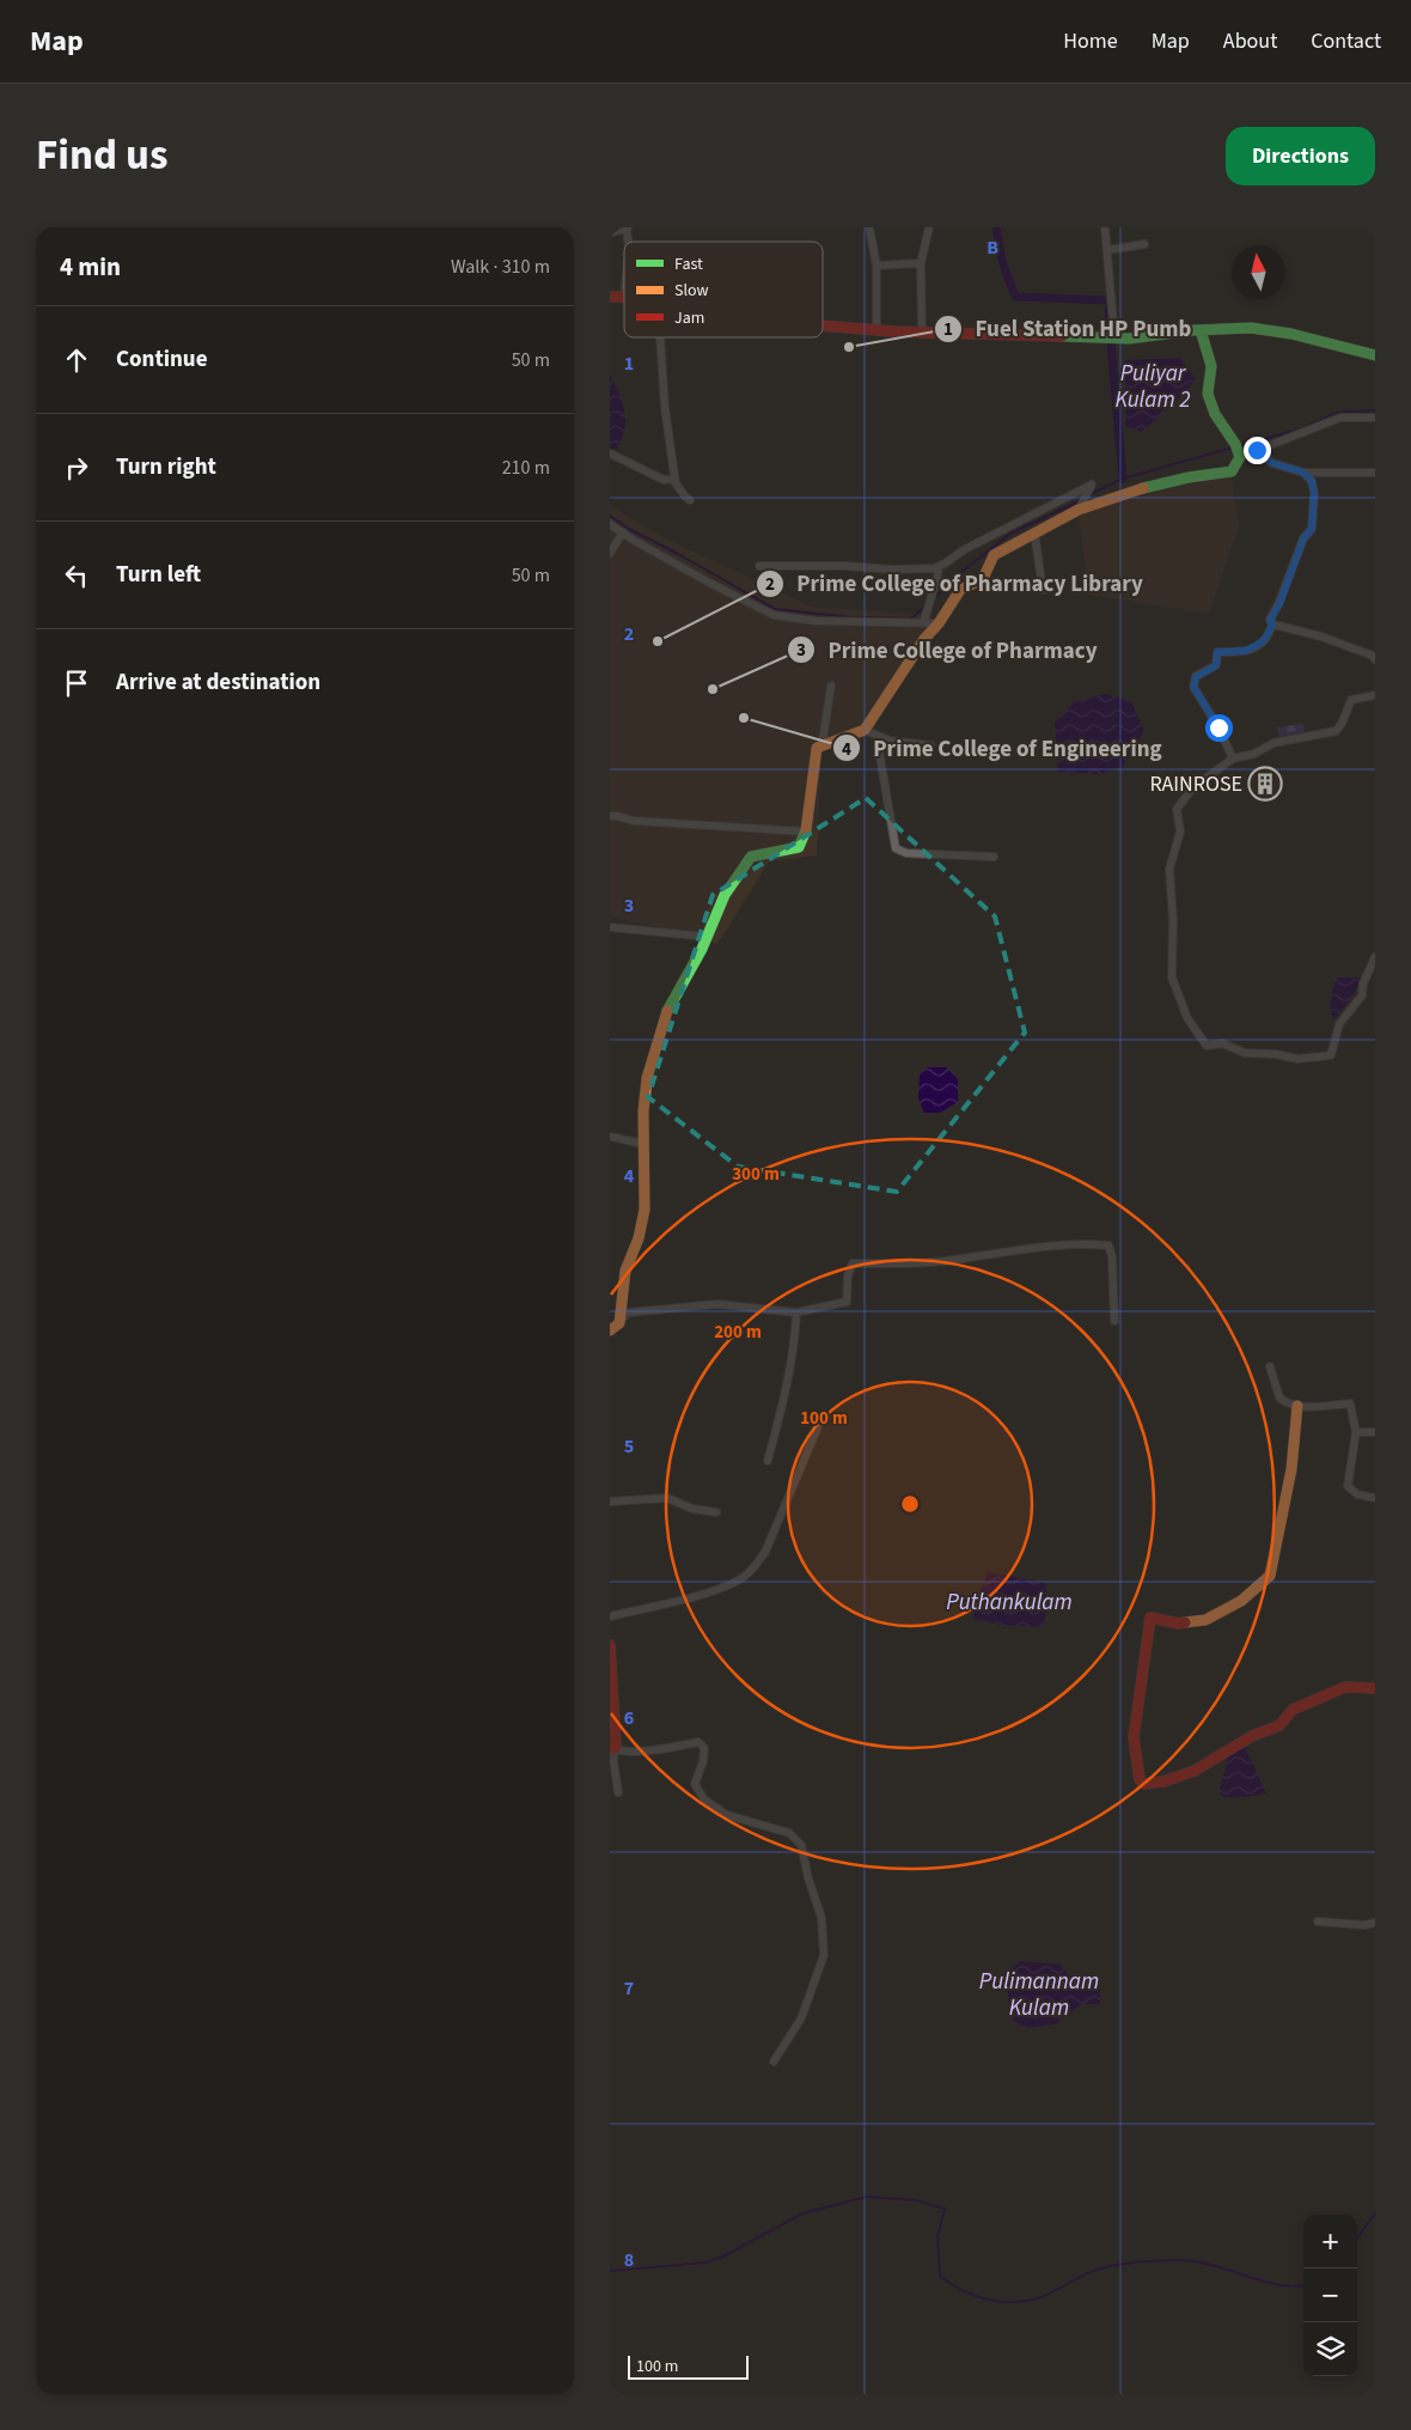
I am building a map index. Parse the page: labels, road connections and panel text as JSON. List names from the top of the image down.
{
  "water": ["Puliyar Kulam 2", "Puthankulam", "Pulimannam Kulam"],
  "places": {
    "other": [
      "Fuel Station HP Pumb",
      "Prime College of Pharmacy Library",
      "Prime College of Pharmacy",
      "Prime College of Engineering"
    ],
    "building": ["RAINROSE"]
  },
  "legend": ["Fast", "Slow", "Jam"],
  "scale_bar": "100 m",
  "north": "top",
  "page": {
    "header": "Map",
    "nav": [
      "Home",
      "Map",
      "About",
      "Contact"
    ],
    "title": "Find us",
    "buttons": "Directions",
    "heading": ["4 min", "Walk · 310 m"],
    "list": [
      ["Continue", "50 m"],
      ["Turn right", "210 m"],
      ["Turn left", "50 m"],
      "Arrive at destination"
    ],
    "map_buttons": ["+", "−"],
    "scale": "100 m"
  },
  "grid": {
    "columns": ["B"],
    "rows": [
      "1",
      "2",
      "3",
      "4",
      "5",
      "6",
      "7",
      "8"
    ]
  },
  "rings": ["300 m", "200 m", "100 m"]
}
